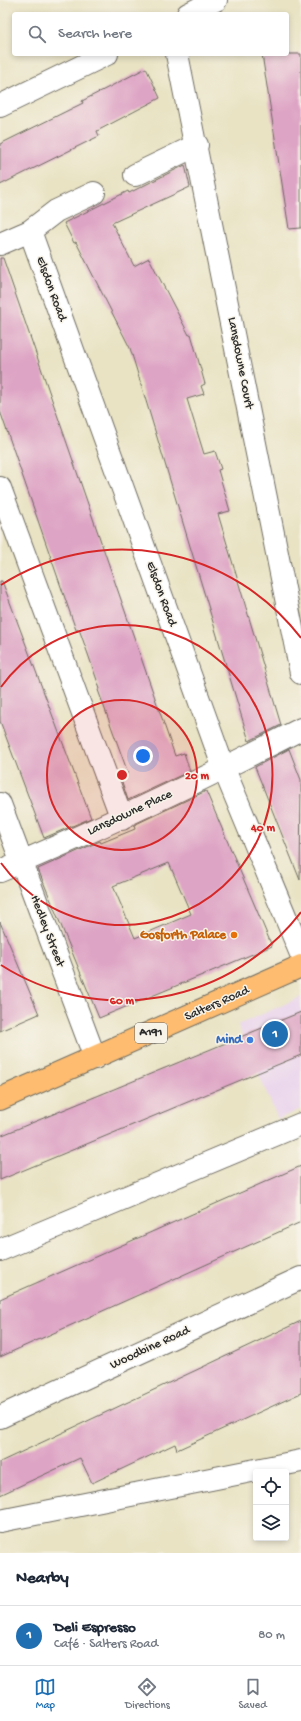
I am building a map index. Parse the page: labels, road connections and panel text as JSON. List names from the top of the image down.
{
  "streets": {
    "main road": ["Salters Road", "A191"],
    "street": [
      "Elsdon Road",
      "Lansdowne Court",
      "Lansdowne Place",
      "Hedley Street",
      "Woodbine Road"
    ]
  },
  "crossings": [
    ["Elsdon Road", "Lansdowne Place"],
    ["Lansdowne Place", "Hedley Street"],
    ["Hedley Street", "Salters Road"]
  ],
  "places": ["Gosforth Palace", "Mind"],
  "page": {
    "search": "Search here",
    "pins": "1",
    "heading": "Nearby",
    "list": [
      {
        "mark": "1",
        "name": "Deli Espresso",
        "note": "Café · Salters Road",
        "value": "80 m"
      }
    ],
    "nav": ["Map", "Directions", "Saved"]
  },
  "rings": ["20 m", "40 m", "60 m"]
}
